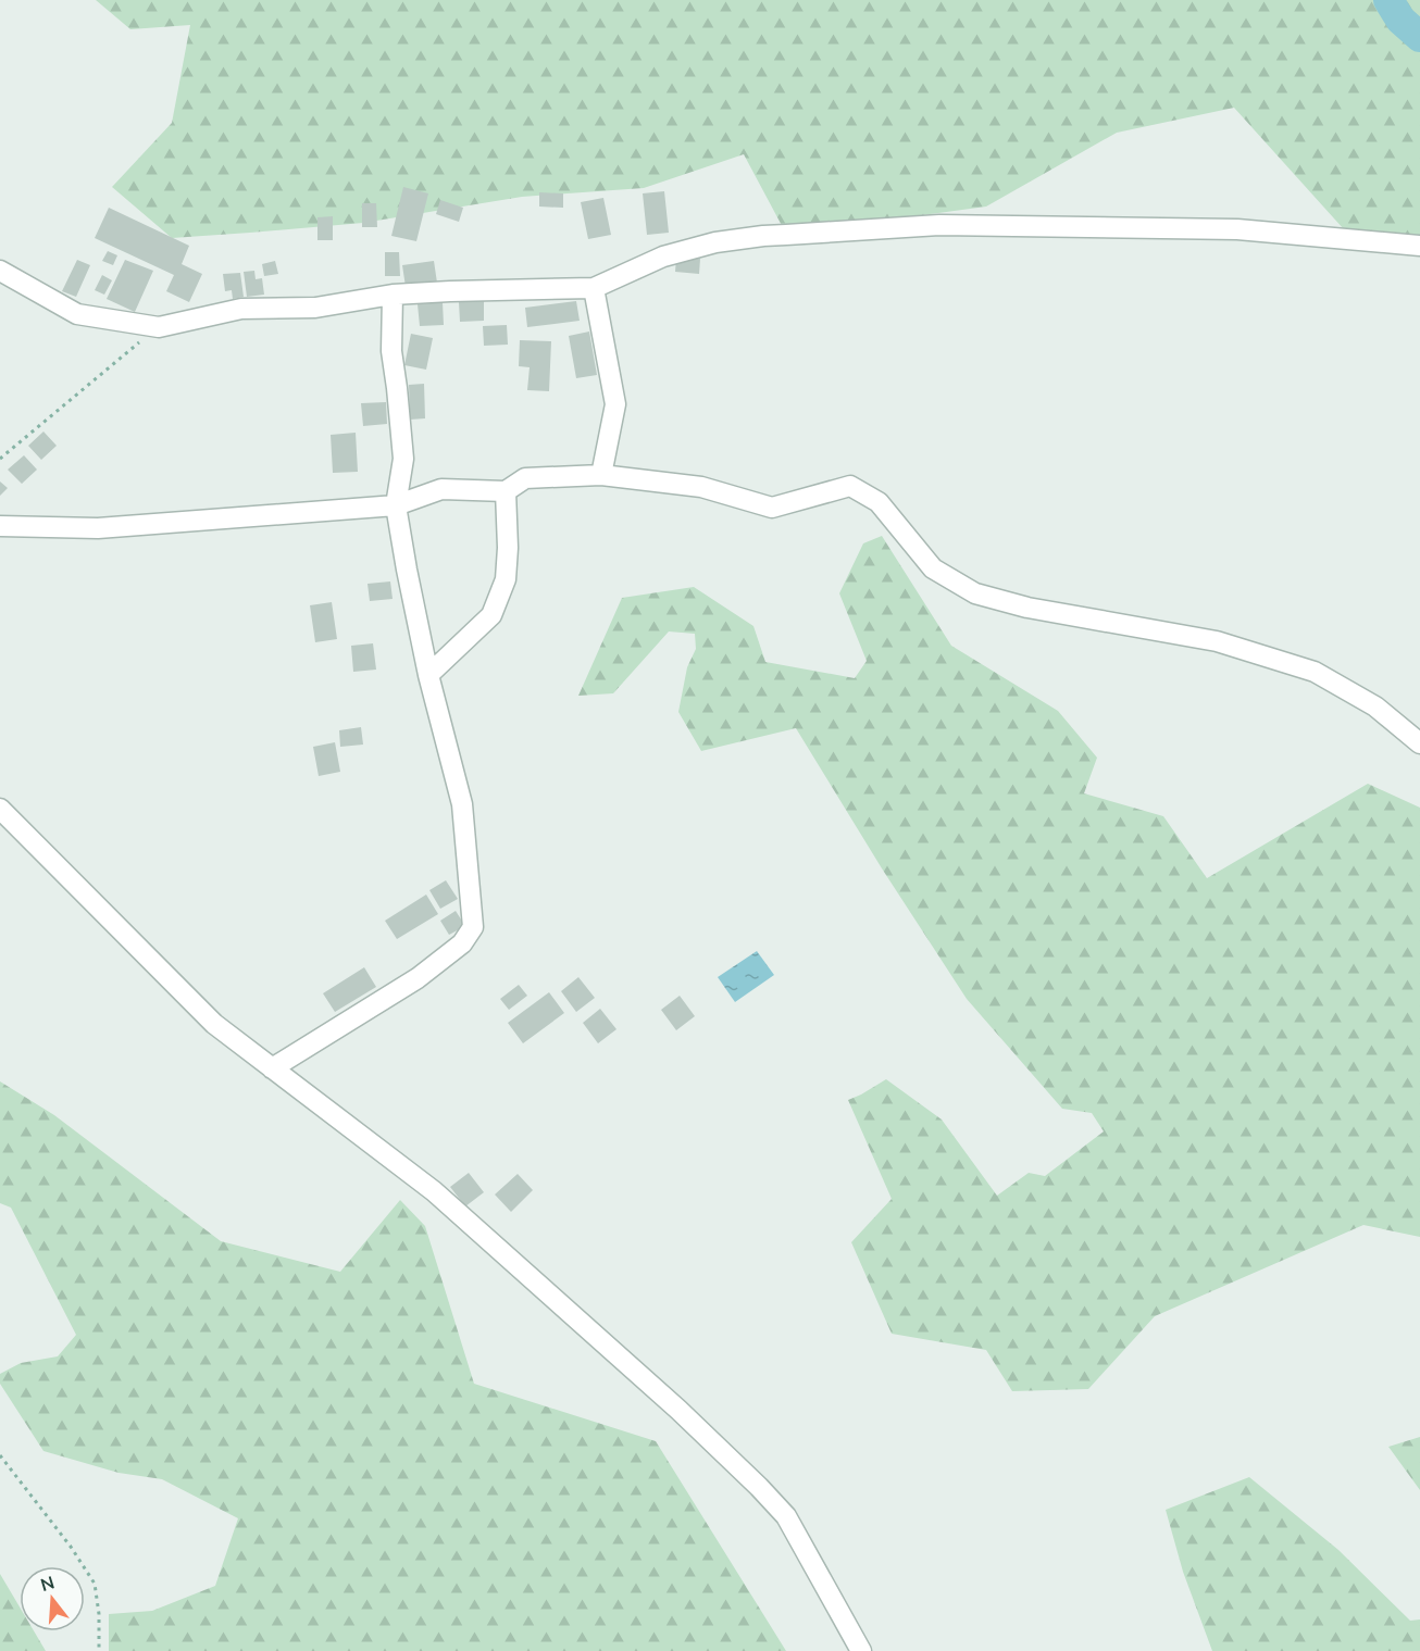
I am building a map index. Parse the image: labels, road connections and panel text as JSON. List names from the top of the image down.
{
  "north": "top"
}
